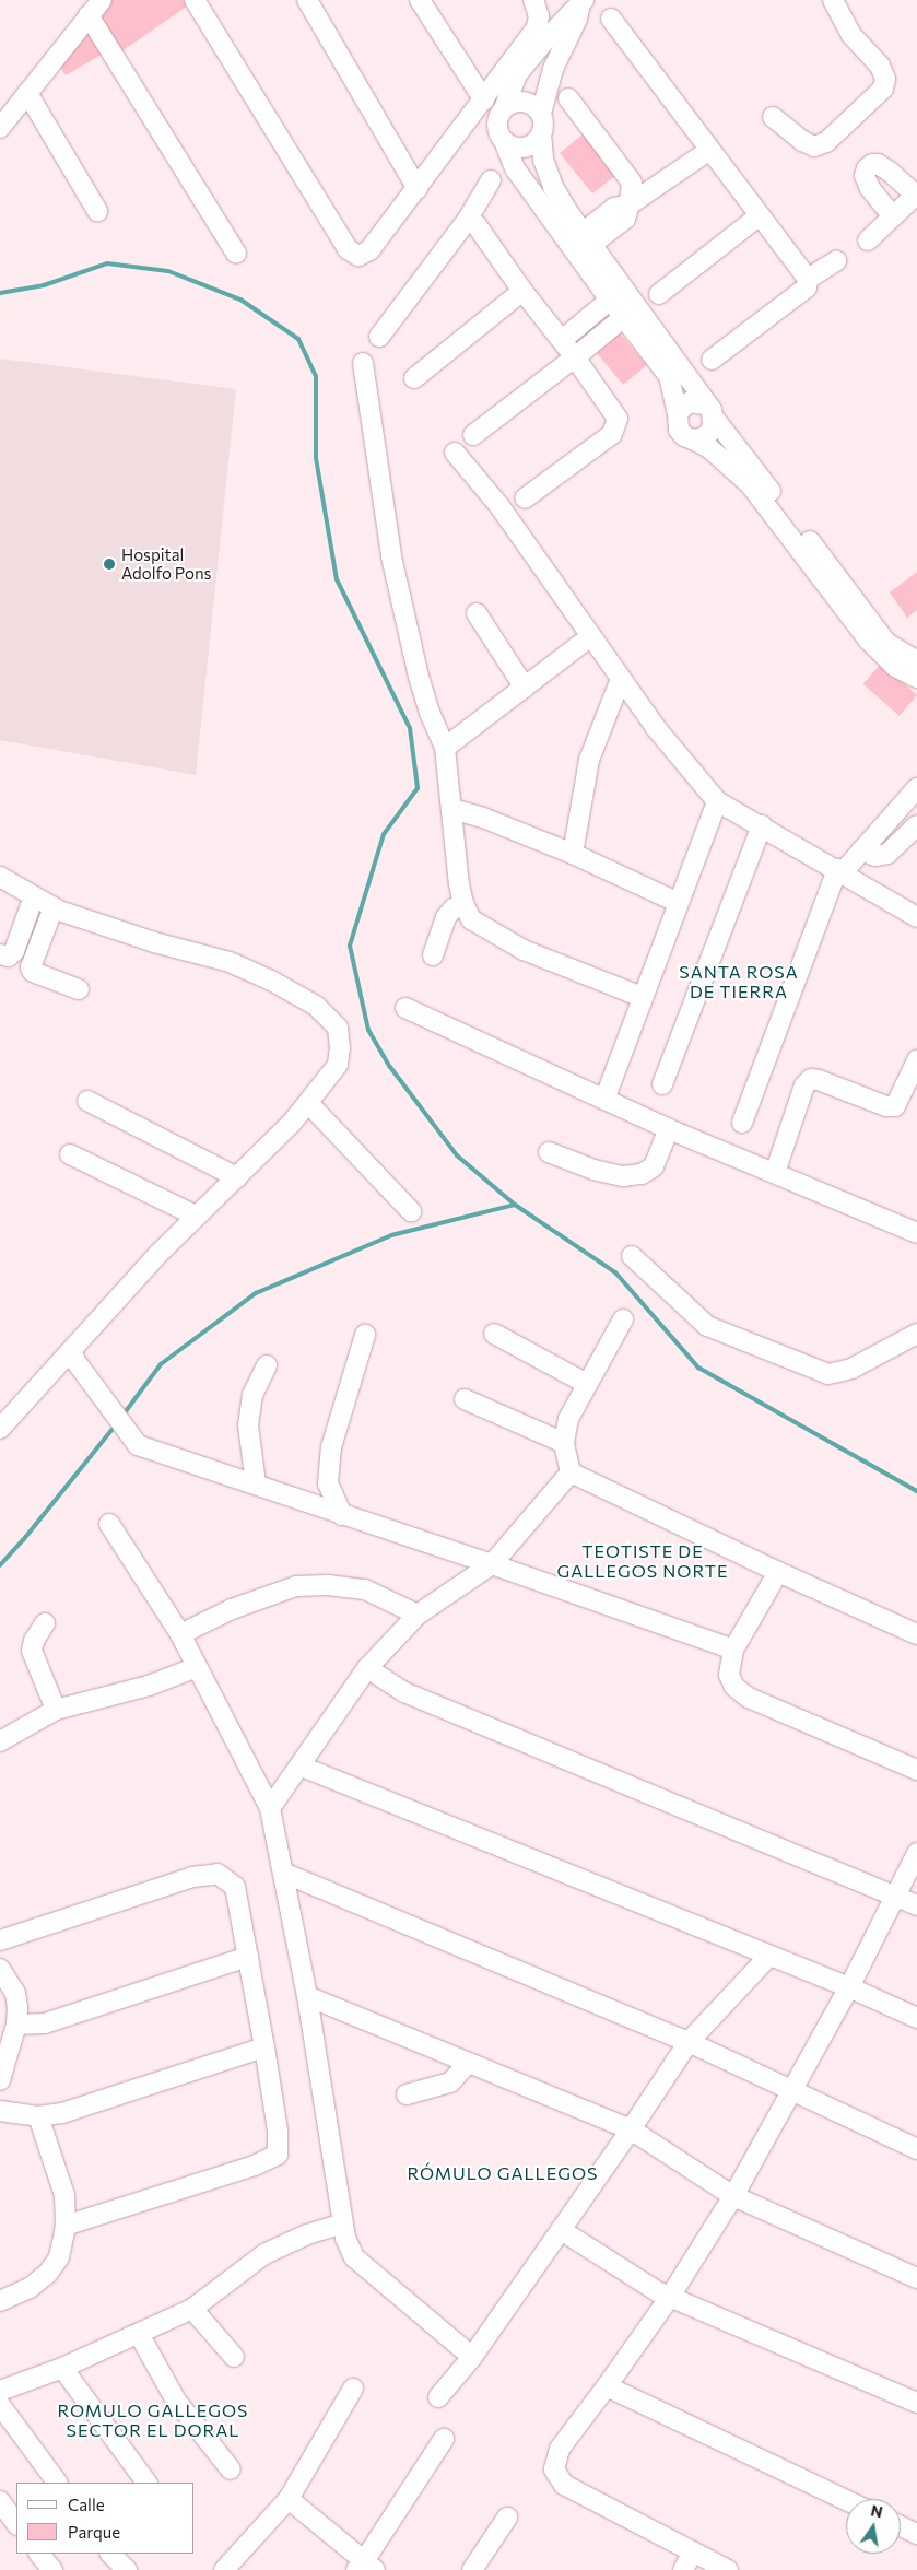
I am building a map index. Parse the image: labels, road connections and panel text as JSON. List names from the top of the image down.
{
  "districts": [
    "SANTA ROSA DE TIERRA",
    "TEOTISTE DE GALLEGOS NORTE",
    "RÓMULO GALLEGOS",
    "ROMULO GALLEGOS SECTOR EL DORAL"
  ],
  "places": ["Hospital Adolfo Pons"],
  "legend": ["Calle", "Parque"],
  "north": "top"
}
